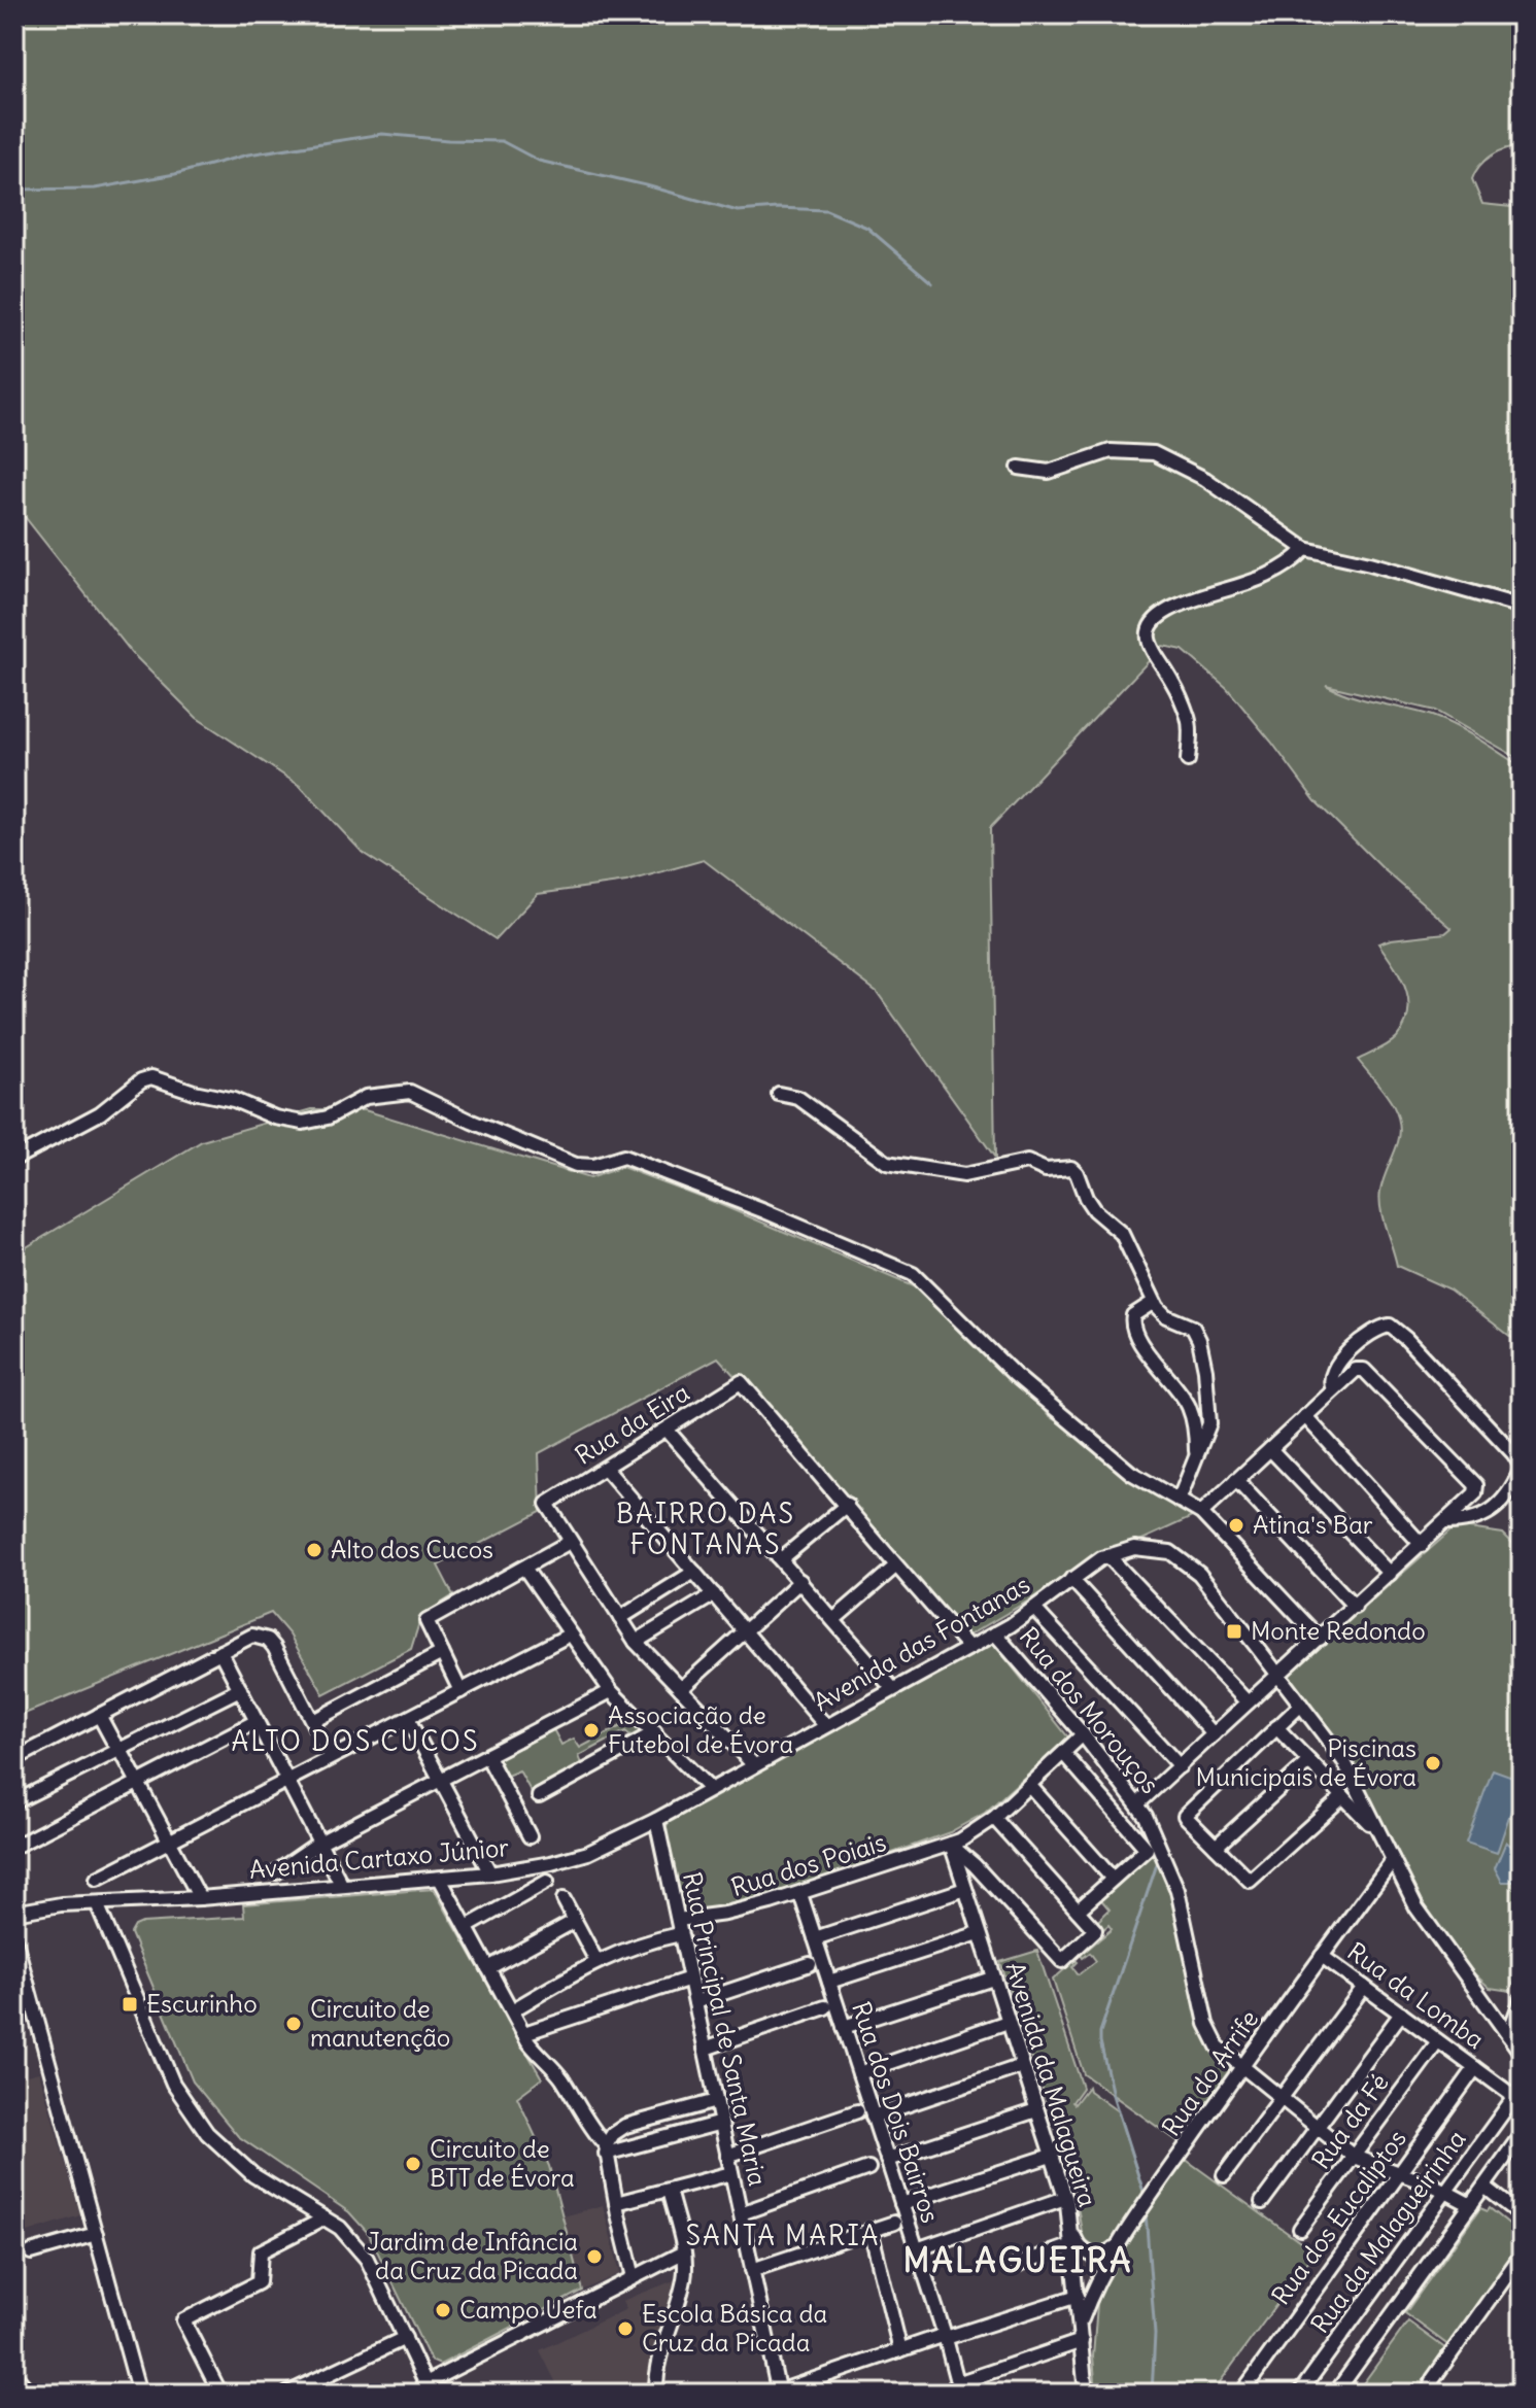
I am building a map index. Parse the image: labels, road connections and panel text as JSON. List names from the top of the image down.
{
  "streets": {
    "street": [
      "Rua da Eira",
      "Avenida das Fontanas",
      "Rua dos Morouços",
      "Avenida Cartaxo Júnior",
      "Rua dos Poiais",
      "Rua da Lomba",
      "Rua Principal de Santa Maria",
      "Rua do Arrife",
      "Avenida da Malagueira",
      "Rua dos Dois Bairros",
      "Rua da Fé",
      "Rua dos Eucaliptos",
      "Rua da Malagueirinha"
    ]
  },
  "crossings": [
    ["Avenida das Fontanas", "Rua dos Morouços"],
    ["Avenida das Fontanas", "Avenida Cartaxo Júnior"],
    ["Avenida das Fontanas", "Rua Principal de Santa Maria"],
    ["Rua dos Morouços", "Rua dos Poiais"],
    ["Rua dos Morouços", "Rua do Arrife"],
    ["Rua dos Morouços", "Rua da Fé"],
    ["Rua dos Morouços", "Rua dos Eucaliptos"],
    ["Rua dos Morouços", "Rua da Malagueirinha"],
    ["Avenida Cartaxo Júnior", "Rua Principal de Santa Maria"],
    ["Rua dos Poiais", "Rua Principal de Santa Maria"],
    ["Rua dos Poiais", "Avenida da Malagueira"],
    ["Rua dos Poiais", "Rua dos Dois Bairros"],
    ["Rua da Lomba", "Rua do Arrife"],
    ["Rua da Lomba", "Rua da Fé"],
    ["Rua da Lomba", "Rua dos Eucaliptos"],
    ["Rua da Lomba", "Rua da Malagueirinha"],
    ["Rua do Arrife", "Avenida da Malagueira"]
  ],
  "districts": [
    "BAIRRO DAS FONTANAS",
    "ALTO DOS CUCOS",
    "SANTA MARIA",
    "MALAGUEIRA"
  ],
  "places": {
    "other": [
      "Atina's Bar",
      "Alto dos Cucos",
      "Associação de Futebol de Évora",
      "Piscinas Municipais de Évora",
      "Circuito de manutenção",
      "Circuito de BTT de Évora",
      "Jardim de Infância da Cruz da Picada",
      "Campo Uefa",
      "Escola Básica da Cruz da Picada"
    ],
    "transit": ["Monte Redondo", "Escurinho"]
  }
}
